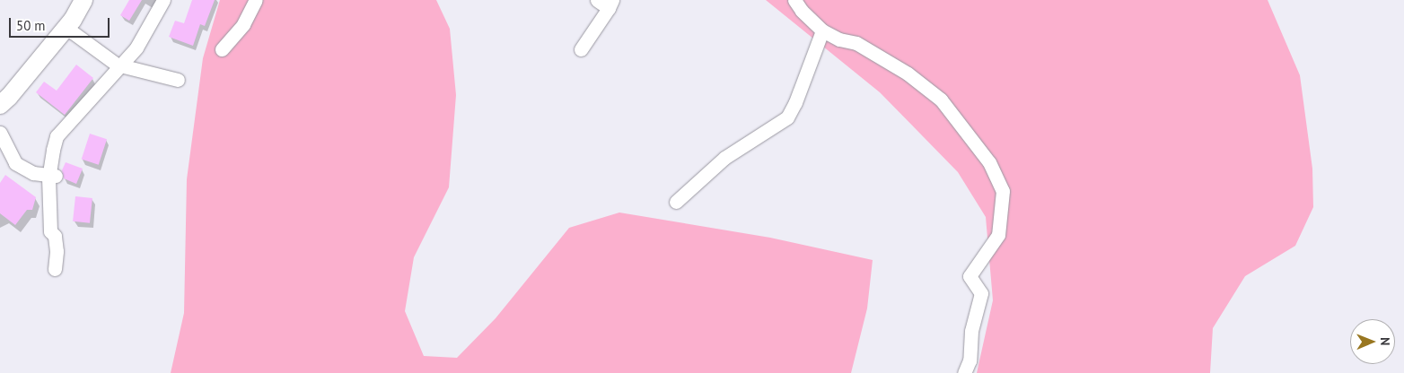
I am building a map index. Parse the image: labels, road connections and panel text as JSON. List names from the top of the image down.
{
  "scale_bar": "50 m",
  "north": "right"
}
